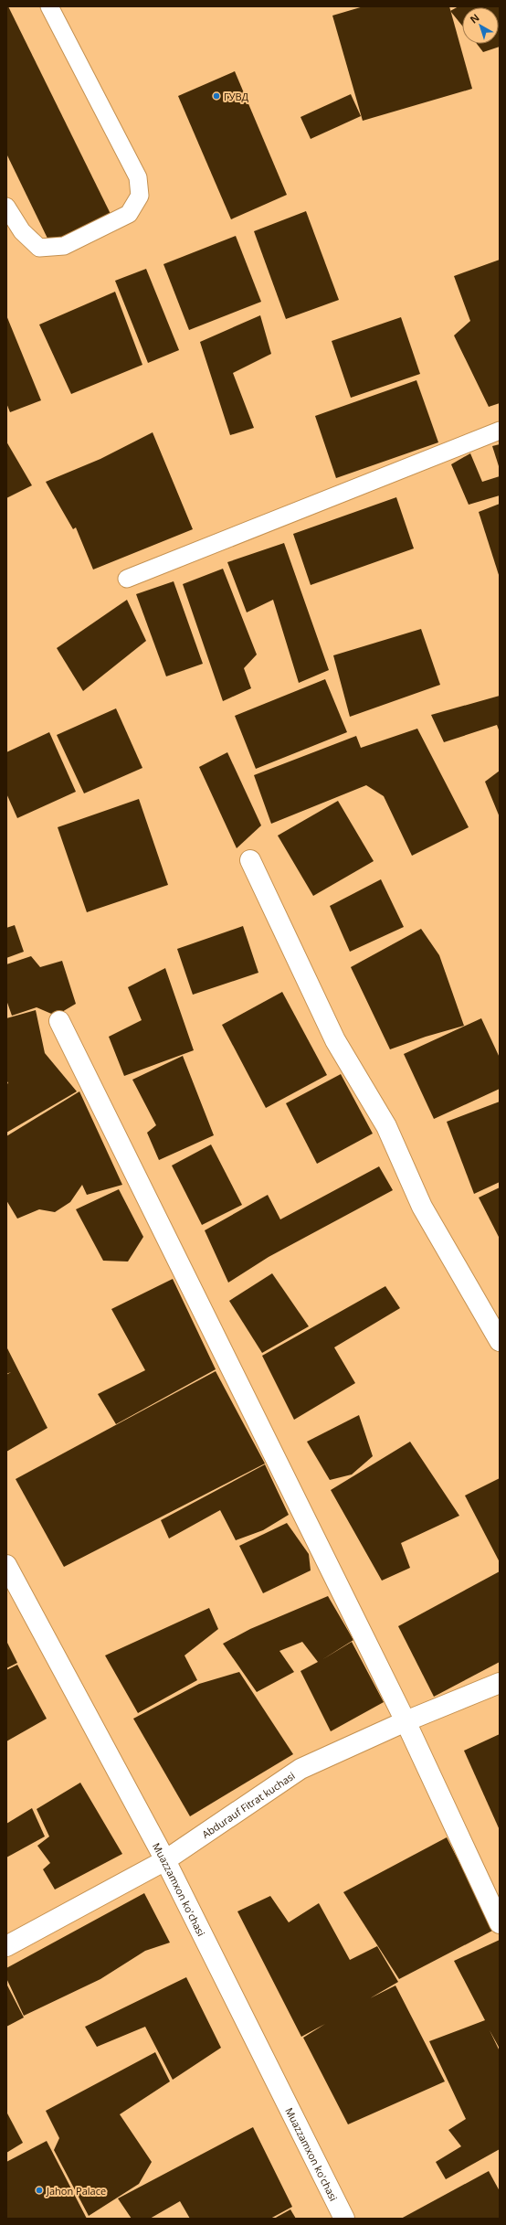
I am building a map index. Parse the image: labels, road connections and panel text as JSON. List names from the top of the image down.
{
  "streets": {
    "street": ["Abdurauf Fitrat kuchasi", "Muazzamxon ko'chasi"]
  },
  "crossings": [
    ["Abdurauf Fitrat kuchasi", "Muazzamxon ko'chasi"]
  ],
  "places": ["ГУВД", "Jahon Palace"],
  "north": "top left"
}
